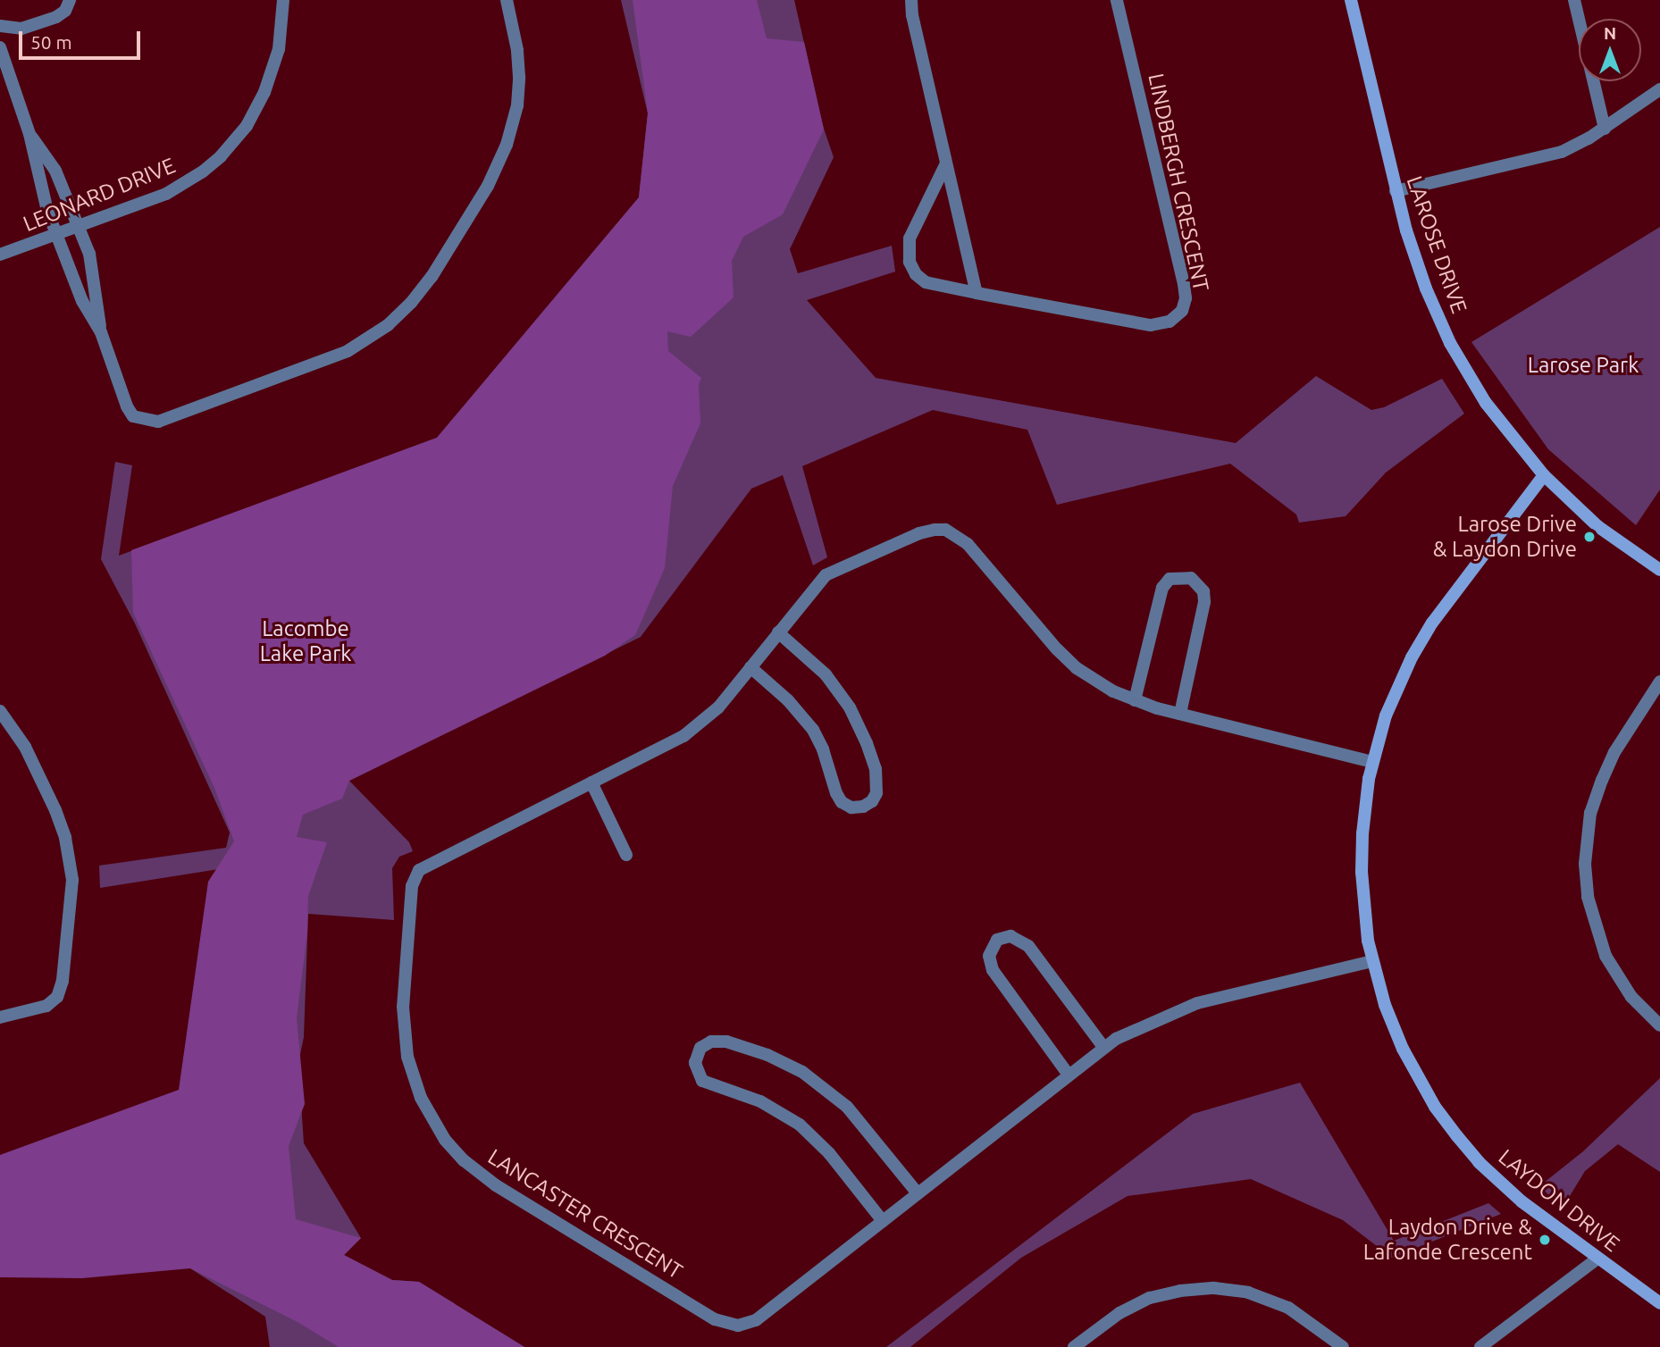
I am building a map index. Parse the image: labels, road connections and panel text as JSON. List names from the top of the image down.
{
  "streets": {
    "street": [
      "LINDBERGH CRESCENT",
      "LEONARD DRIVE",
      "LAROSE DRIVE",
      "LAYDON DRIVE",
      "LANCASTER CRESCENT"
    ]
  },
  "crossings": [
    ["LAROSE DRIVE", "LAYDON DRIVE"],
    ["LAYDON DRIVE", "LANCASTER CRESCENT"]
  ],
  "parks": ["Larose Park", "Lacombe Lake Park"],
  "places": ["Larose Drive & Laydon Drive", "Laydon Drive & Lafonde Crescent"],
  "scale_bar": "50 m",
  "north": "top"
}
